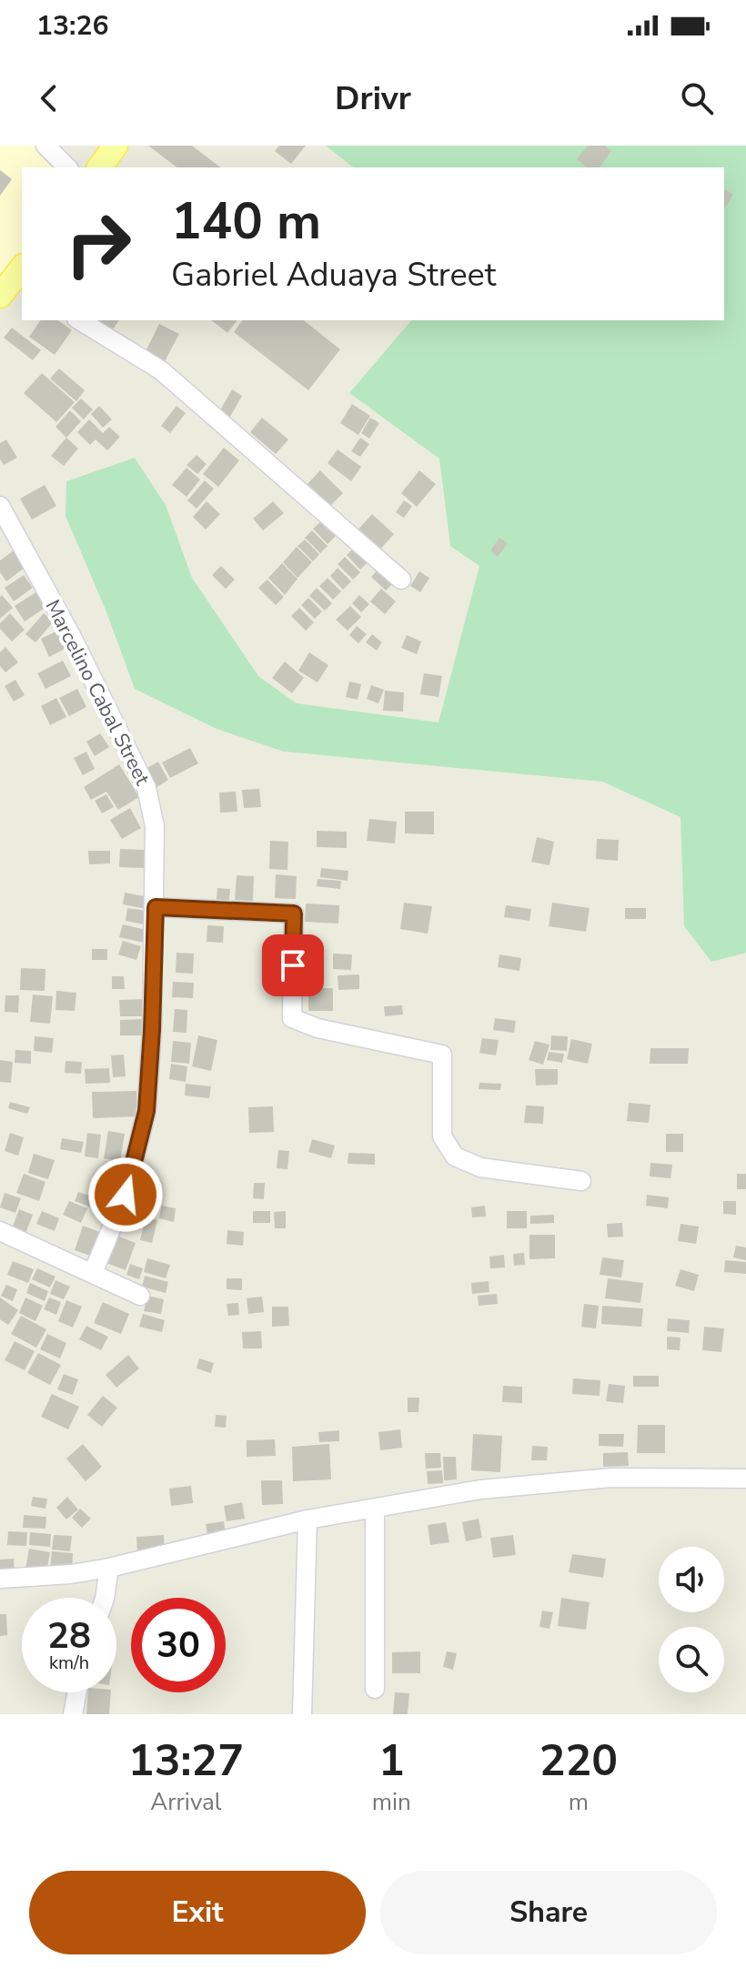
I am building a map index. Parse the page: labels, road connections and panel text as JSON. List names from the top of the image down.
{
  "streets": {
    "street": ["Marcelino Cabal Street"]
  },
  "page": {
    "status": "13:26",
    "header": "Drivr",
    "turn": ["140 m", "Gabriel Aduaya Street"],
    "speed": "28 km/h",
    "limit": "30",
    "eta": [
      "13:27",
      "Arrival",
      "1",
      "min",
      "220",
      "m"
    ],
    "buttons": ["Exit", "Share"]
  }
}
